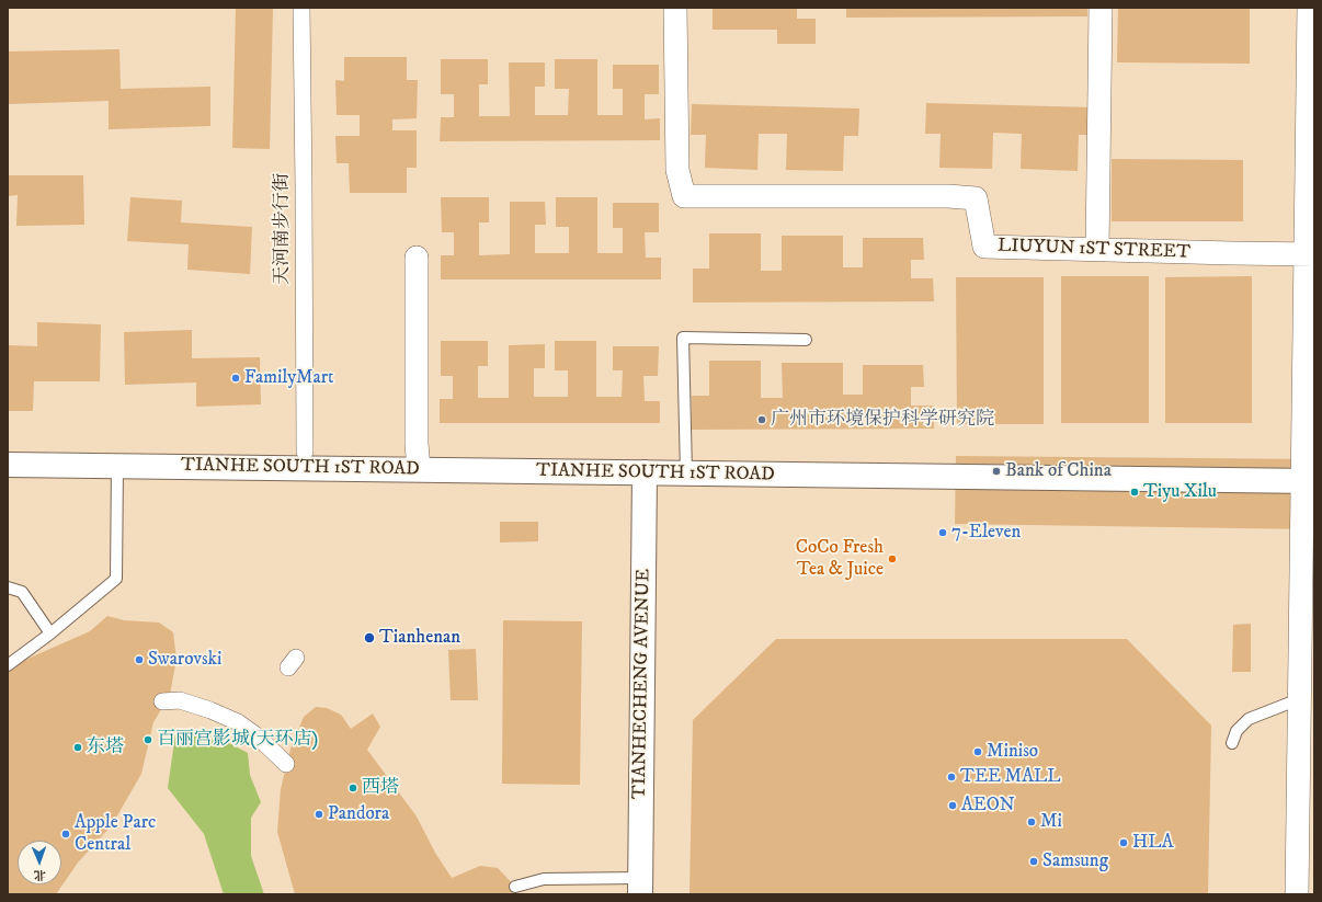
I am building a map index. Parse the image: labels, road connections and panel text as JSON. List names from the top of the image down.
{
  "streets": {
    "street": [
      "天河南步行街",
      "LIUYUN 1ST STREET",
      "TIANHE SOUTH 1ST ROAD",
      "TIANHECHENG AVENUE"
    ]
  },
  "crossings": [
    ["TIANHE SOUTH 1ST ROAD", "TIANHECHENG AVENUE"]
  ],
  "places": [
    "FamilyMart",
    "广州市环境保护科学研究院",
    "Bank of China",
    "Tiyu Xilu",
    "7-Eleven",
    "CoCo Fresh Tea & Juice",
    "Tianhenan",
    "Swarovski",
    "百丽宫影城(天环店)",
    "东塔",
    "Miniso",
    "TEE MALL",
    "西塔",
    "AEON",
    "Pandora",
    "Mi",
    "Apple Parc Central",
    "HLA",
    "Samsung"
  ],
  "north": "bottom"
}
